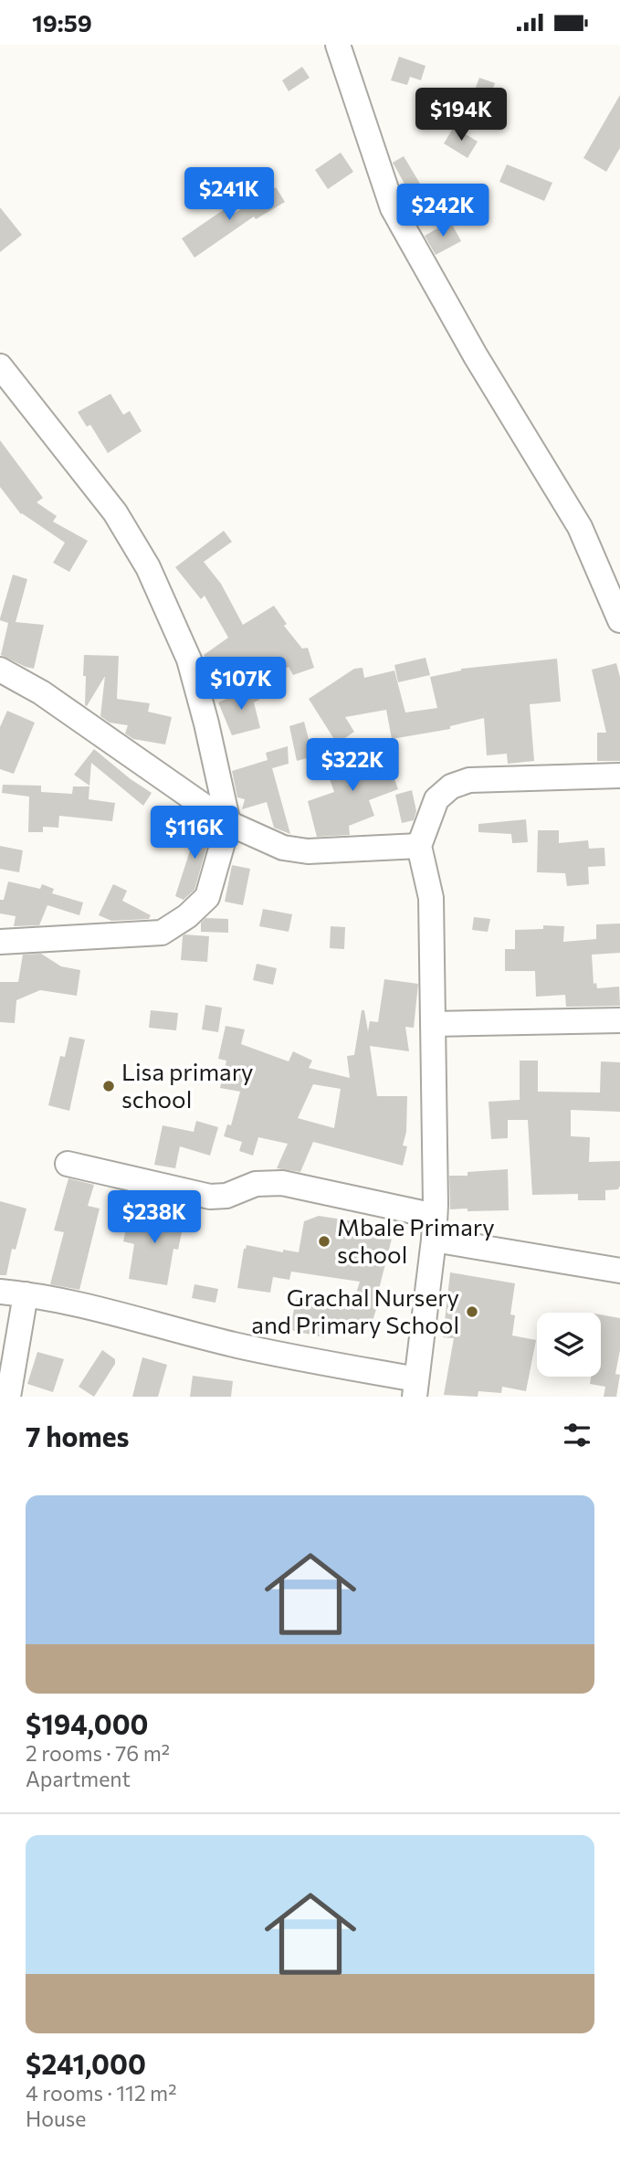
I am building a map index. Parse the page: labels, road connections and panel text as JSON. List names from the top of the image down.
{
  "places": ["Lisa primary school", "Mbale Primary school", "Grachal Nursery and Primary School"],
  "page": {
    "status": "19:59",
    "price": [
      "$194K",
      "$241K",
      "$242K",
      "$107K",
      "$322K",
      "$116K",
      "$238K"
    ],
    "heading": "7 homes",
    "list": [
      {
        "name": "$194,000",
        "note": "2 rooms · 76 m² · Apartment"
      },
      {
        "name": "$241,000",
        "note": "4 rooms · 112 m² · House"
      }
    ]
  }
}
